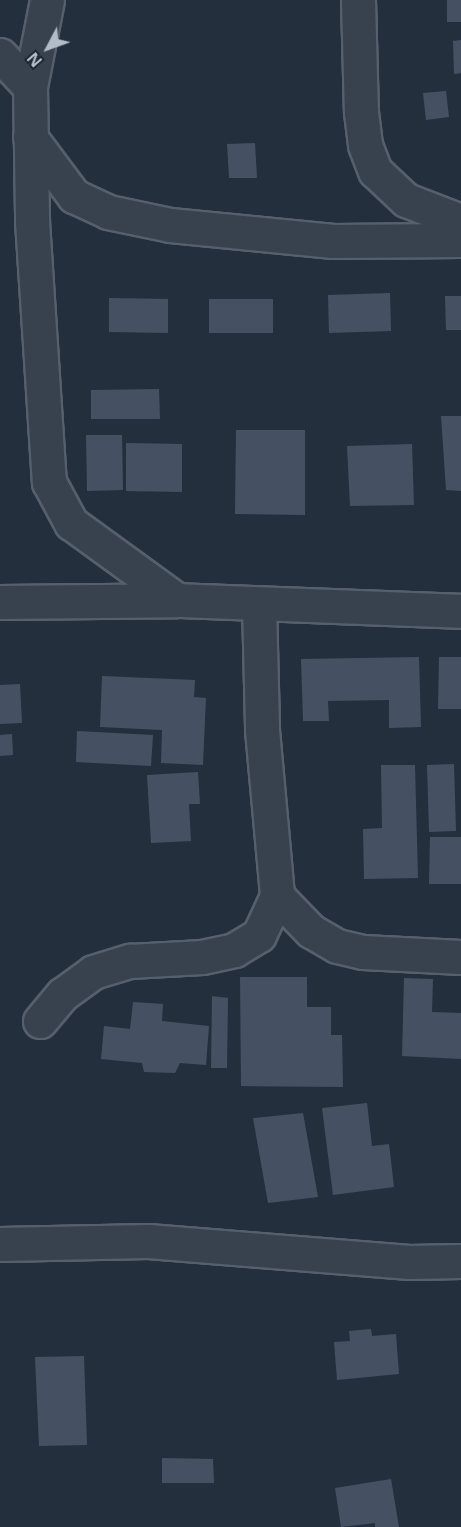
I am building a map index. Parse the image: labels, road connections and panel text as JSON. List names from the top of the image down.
{
  "north": "bottom left"
}
